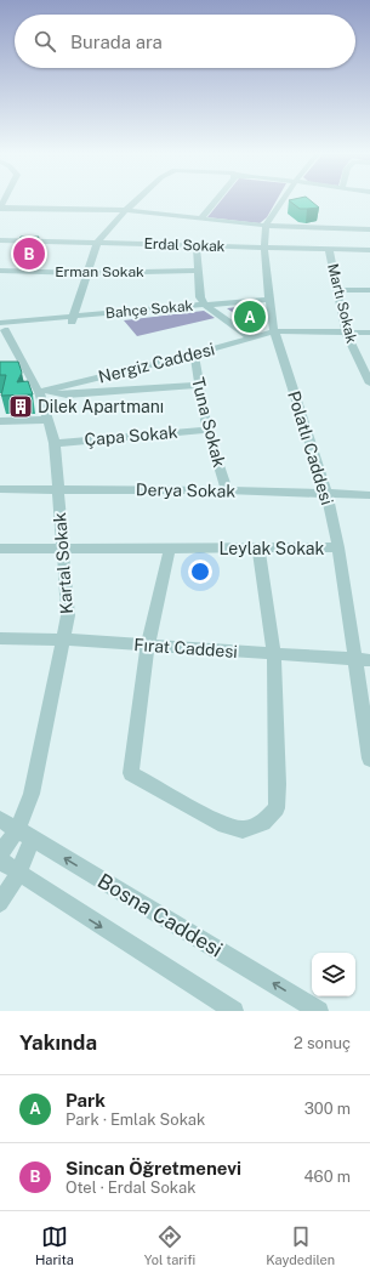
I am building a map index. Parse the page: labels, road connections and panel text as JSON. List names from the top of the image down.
{
  "streets": {
    "street": [
      "Erdal Sokak",
      "Erman Sokak",
      "Martı Sokak",
      "Bahçe Sokak",
      "Nergiz Caddesi",
      "Tuna Sokak",
      "Çapa Sokak",
      "Polatlı Caddesi",
      "Derya Sokak",
      "Leylak Sokak",
      "Kartal Sokak",
      "Fırat Caddesi",
      "Bosna Caddesi"
    ]
  },
  "crossings": [
    ["Erdal Sokak", "Martı Sokak"],
    ["Erdal Sokak", "Polatlı Caddesi"],
    ["Martı Sokak", "Nergiz Caddesi"],
    ["Bahçe Sokak", "Polatlı Caddesi"],
    ["Bahçe Sokak", "Kartal Sokak"],
    ["Nergiz Caddesi", "Tuna Sokak"],
    ["Nergiz Caddesi", "Polatlı Caddesi"],
    ["Nergiz Caddesi", "Kartal Sokak"],
    ["Tuna Sokak", "Çapa Sokak"],
    ["Tuna Sokak", "Derya Sokak"],
    ["Çapa Sokak", "Kartal Sokak"],
    ["Polatlı Caddesi", "Derya Sokak"],
    ["Polatlı Caddesi", "Leylak Sokak"],
    ["Polatlı Caddesi", "Fırat Caddesi"],
    ["Derya Sokak", "Kartal Sokak"],
    ["Leylak Sokak", "Kartal Sokak"],
    ["Kartal Sokak", "Fırat Caddesi"],
    ["Kartal Sokak", "Bosna Caddesi"]
  ],
  "places": {
    "building": ["Dilek Apartmanı"]
  },
  "page": {
    "search": "Burada ara",
    "pins": ["B", "A"],
    "heading": ["Yakında", "2 sonuç"],
    "list": [
      {
        "mark": "A",
        "name": "Park",
        "note": "Park · Emlak Sokak",
        "value": "300 m"
      },
      {
        "mark": "B",
        "name": "Sincan Öğretmenevi",
        "note": "Otel · Erdal Sokak",
        "value": "460 m"
      }
    ],
    "nav": ["Harita", "Yol tarifi", "Kaydedilen"]
  }
}
